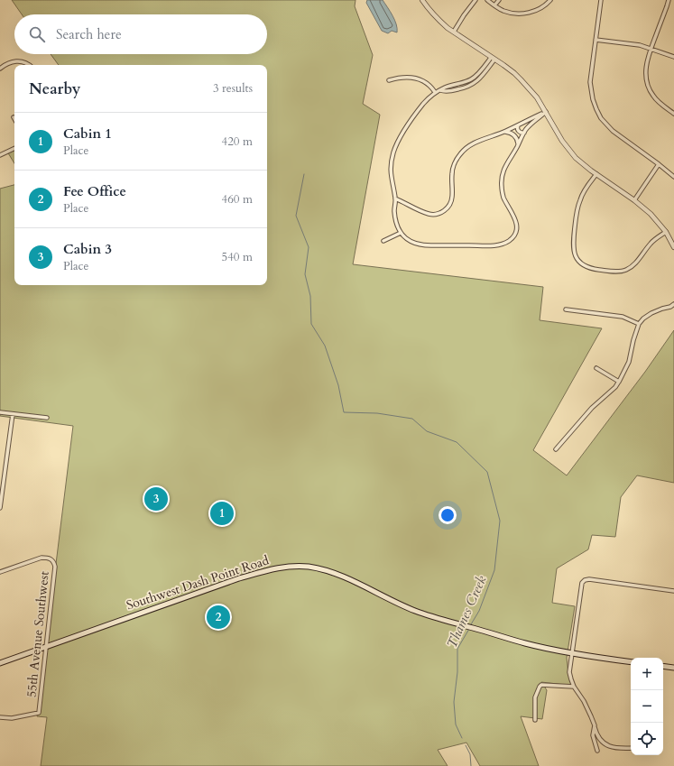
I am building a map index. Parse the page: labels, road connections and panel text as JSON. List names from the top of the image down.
{
  "streets": {
    "main road": ["Southwest Dash Point Road"],
    "street": ["55th Avenue Southwest"]
  },
  "crossings": [
    ["Southwest Dash Point Road", "55th Avenue Southwest"]
  ],
  "water": ["Thames Creek"],
  "page": {
    "search": "Search here",
    "heading": ["Nearby", "3 results"],
    "list": [
      {
        "mark": "1",
        "name": "Cabin 1",
        "note": "Place",
        "value": "420 m"
      },
      {
        "mark": "2",
        "name": "Fee Office",
        "note": "Place",
        "value": "460 m"
      },
      {
        "mark": "3",
        "name": "Cabin 3",
        "note": "Place",
        "value": "540 m"
      }
    ],
    "pins": ["3", "1", "2"],
    "map_buttons": ["+", "−"]
  }
}
